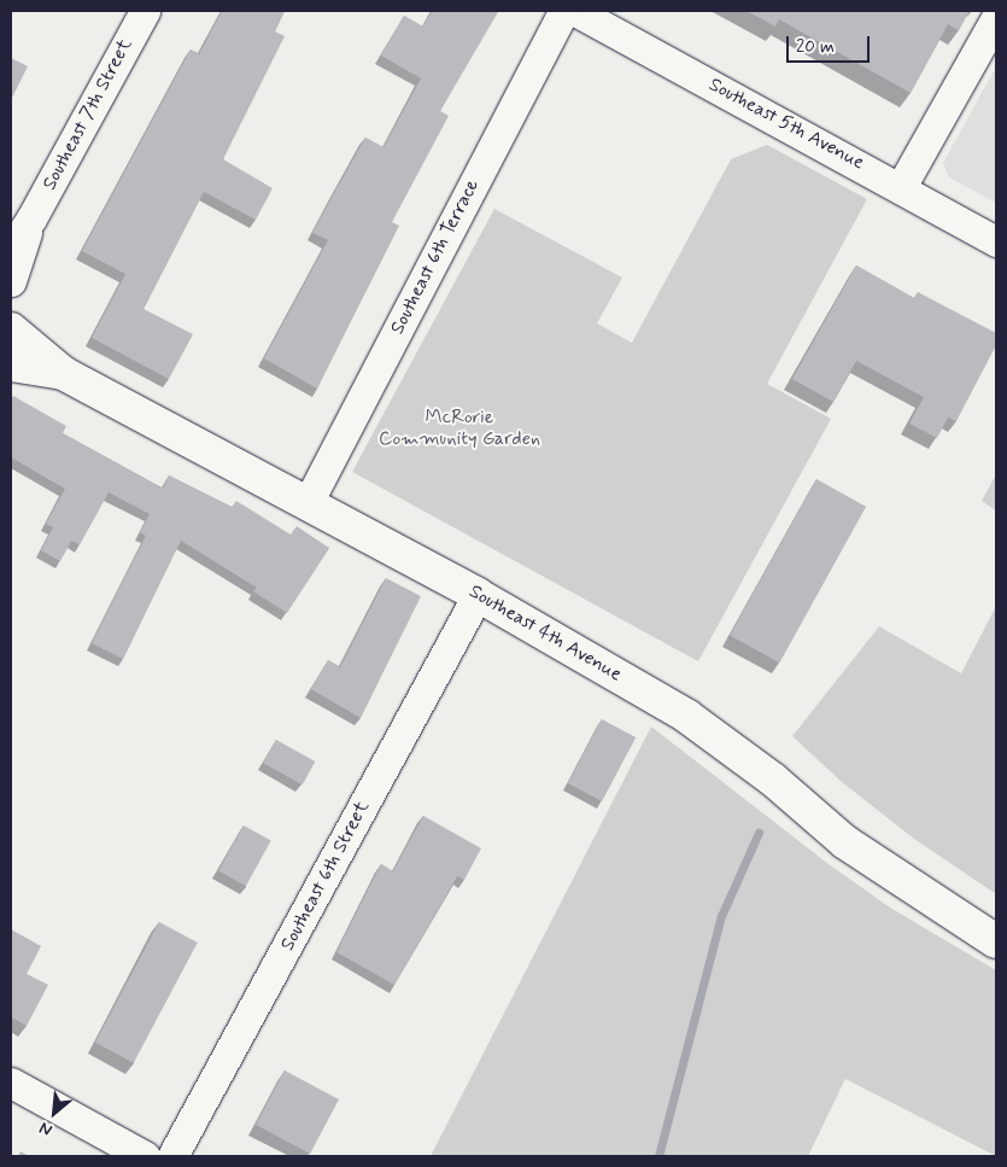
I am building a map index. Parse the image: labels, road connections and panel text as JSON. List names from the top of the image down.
{
  "streets": {
    "street": [
      "Southeast 7th Street",
      "Southeast 5th Avenue",
      "Southeast 6th Terrace",
      "Southeast 4th Avenue",
      "Southeast 6th Street"
    ]
  },
  "crossings": [
    ["Southeast 6th Terrace", "Southeast 4th Avenue"],
    ["Southeast 4th Avenue", "Southeast 6th Street"]
  ],
  "parks": ["McRorie Community Garden"],
  "scale_bar": "20 m",
  "north": "bottom left"
}
